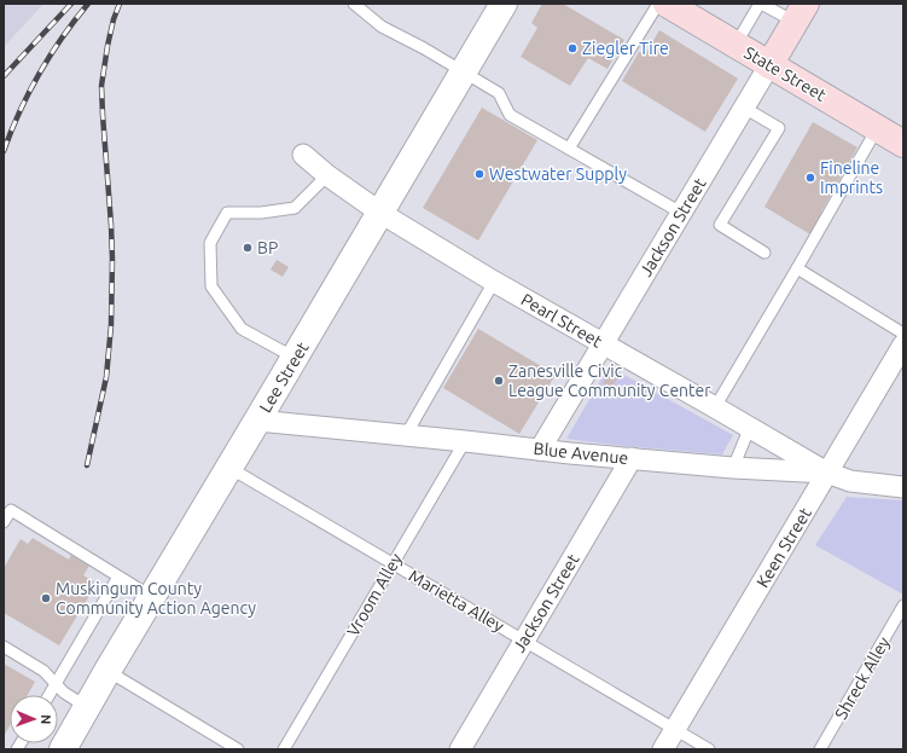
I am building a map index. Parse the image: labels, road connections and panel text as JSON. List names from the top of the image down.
{
  "streets": {
    "main road": ["State Street", "Jackson Street"],
    "street": [
      "Pearl Street",
      "Lee Street",
      "Blue Avenue",
      "Keen Street"
    ],
    "lane": ["Vroom Alley", "Marietta Alley", "Shreck Alley"]
  },
  "crossings": [
    ["State Street", "Jackson Street"],
    ["Jackson Street", "Pearl Street"],
    ["Jackson Street", "Blue Avenue"],
    ["Jackson Street", "Marietta Alley"],
    ["Pearl Street", "Lee Street"],
    ["Pearl Street", "Blue Avenue"],
    ["Pearl Street", "Keen Street"],
    ["Lee Street", "Blue Avenue"],
    ["Lee Street", "Marietta Alley"],
    ["Blue Avenue", "Keen Street"],
    ["Blue Avenue", "Vroom Alley"],
    ["Keen Street", "Marietta Alley"],
    ["Vroom Alley", "Marietta Alley"]
  ],
  "places": [
    "Ziegler Tire",
    "Westwater Supply",
    "Fineline Imprints",
    "BP",
    "Zanesville Civic League Community Center",
    "Muskingum County Community Action Agency"
  ],
  "north": "right"
}
